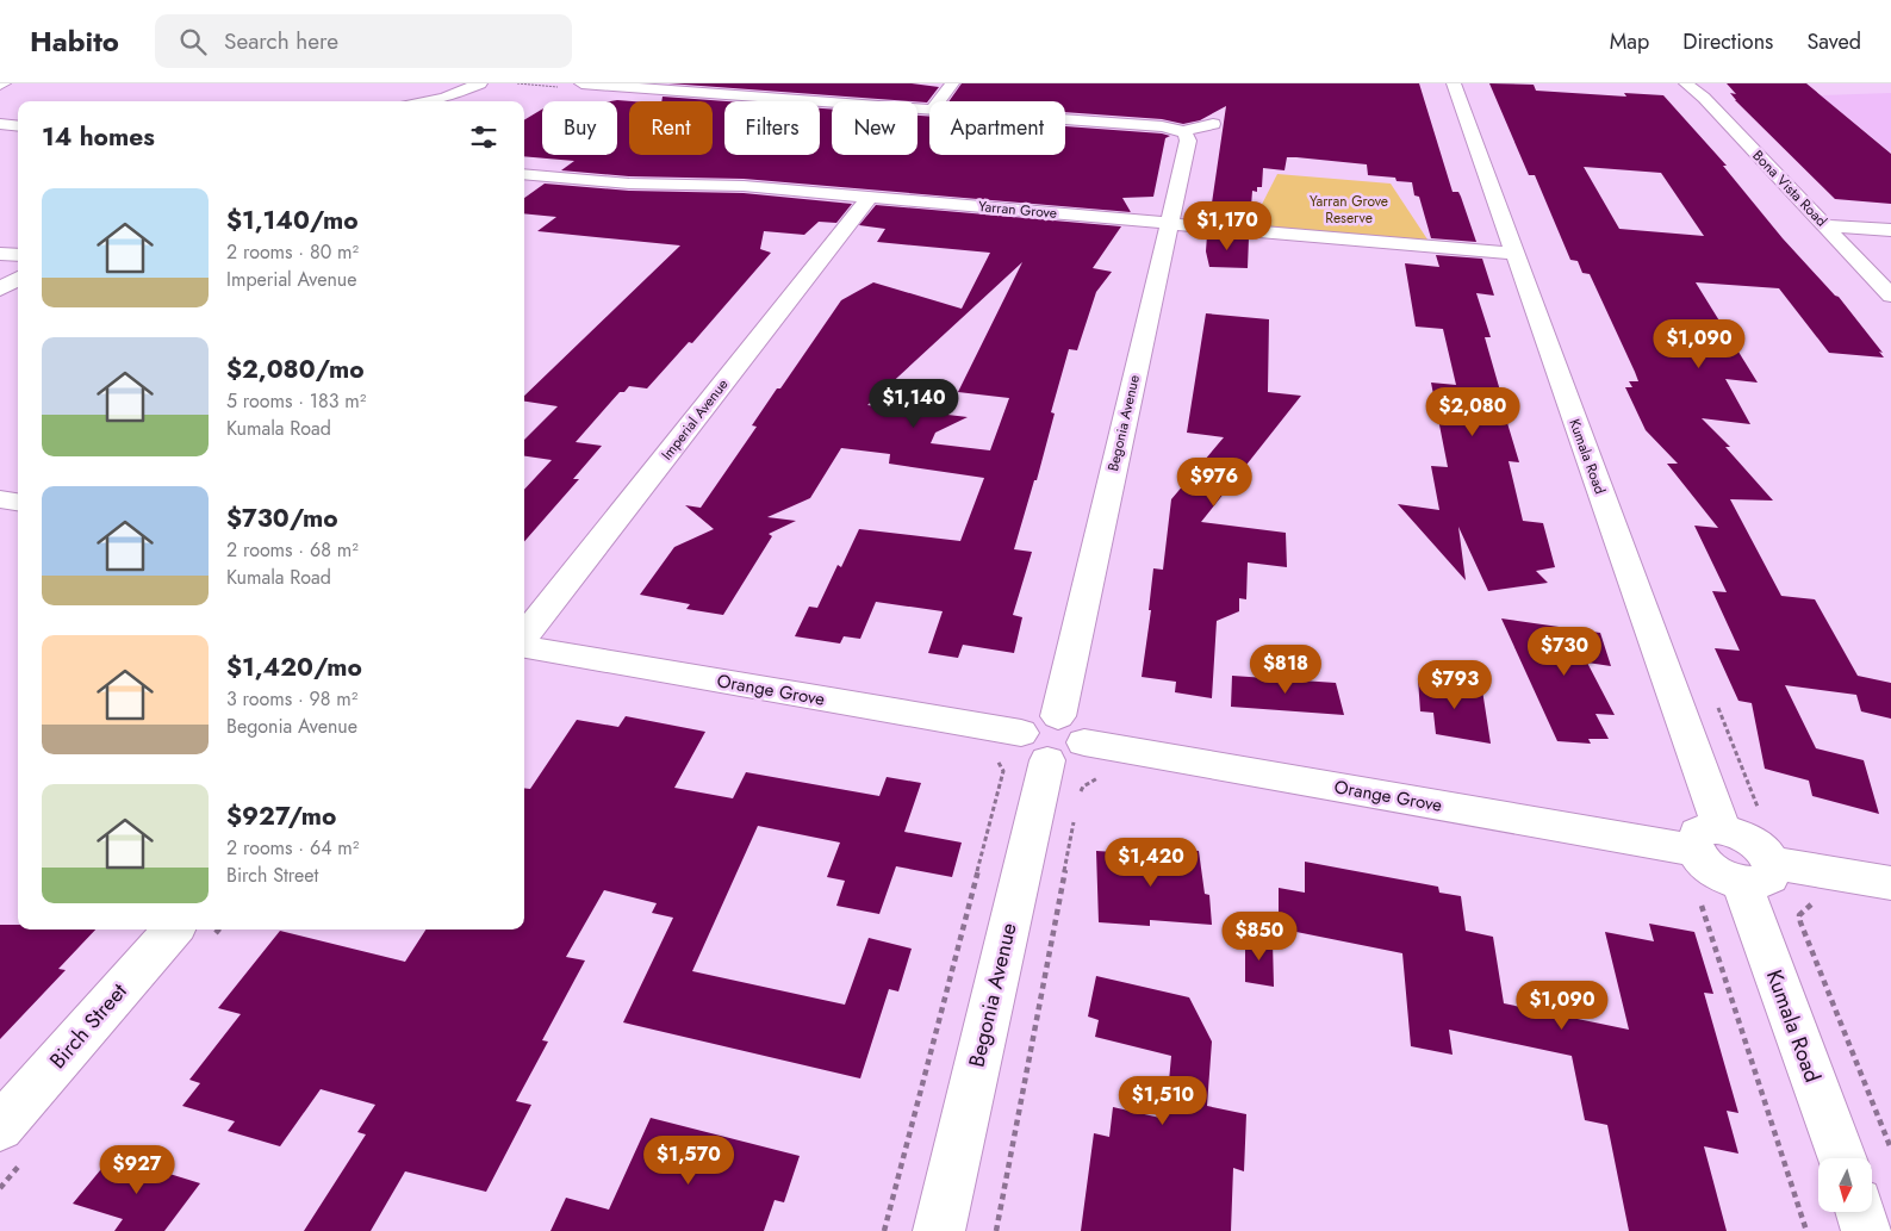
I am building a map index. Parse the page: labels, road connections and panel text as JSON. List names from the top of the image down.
{
  "streets": {
    "street": [
      "Bona Vista Road",
      "Yarran Grove",
      "Imperial Avenue",
      "Begonia Avenue",
      "Kumala Road",
      "Orange Grove",
      "Birch Street"
    ]
  },
  "crossings": [
    ["Yarran Grove", "Imperial Avenue"],
    ["Yarran Grove", "Begonia Avenue"],
    ["Yarran Grove", "Kumala Road"],
    ["Begonia Avenue", "Orange Grove"],
    ["Kumala Road", "Orange Grove"]
  ],
  "parks": ["Yarran Grove Reserve"],
  "north": "bottom",
  "page": {
    "header": "Habito",
    "search": "Search here",
    "nav": ["Map", "Directions", "Saved"],
    "chip": [
      "Buy",
      "Rent",
      "Filters",
      "New",
      "Apartment"
    ],
    "heading": "14 homes",
    "list": [
      {
        "name": "$1,140/mo",
        "note": "2 rooms · 80 m² · Imperial Avenue"
      },
      {
        "name": "$2,080/mo",
        "note": "5 rooms · 183 m² · Kumala Road"
      },
      {
        "name": "$730/mo",
        "note": "2 rooms · 68 m² · Kumala Road"
      },
      {
        "name": "$1,420/mo",
        "note": "3 rooms · 98 m² · Begonia Avenue"
      },
      {
        "name": "$927/mo",
        "note": "2 rooms · 64 m² · Birch Street"
      }
    ],
    "price": [
      "$1,170",
      "$1,090",
      "$1,140",
      "$2,080",
      "$976",
      "$730",
      "$818",
      "$793",
      "$1,420",
      "$850",
      "$1,090",
      "$1,510",
      "$1,570",
      "$927"
    ]
  }
}
